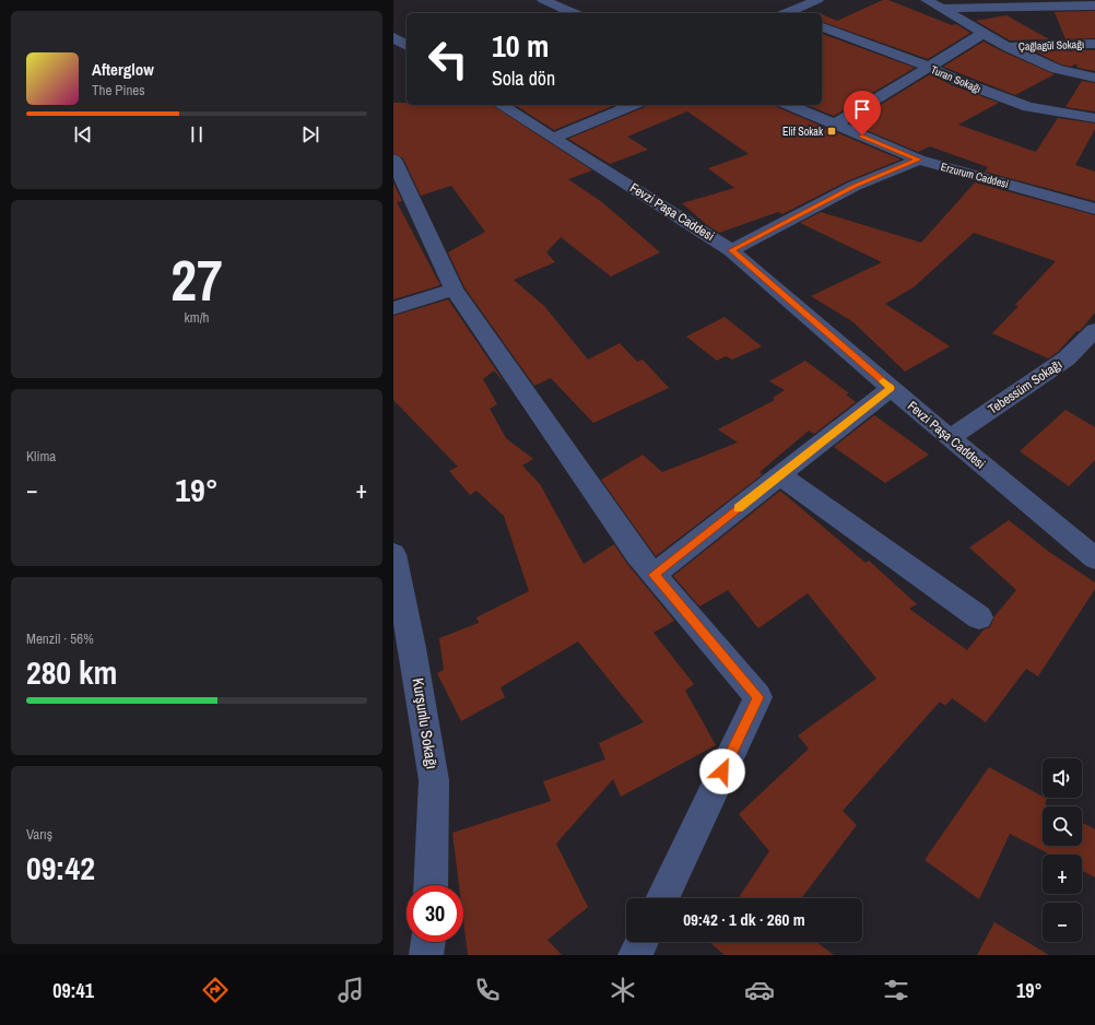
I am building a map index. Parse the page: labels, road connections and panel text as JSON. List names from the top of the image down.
{
  "streets": {
    "street": [
      "Çağlagül Sokağı",
      "Turan Sokağı",
      "Erzurum Caddesi",
      "Fevzi Paşa Caddesi",
      "Tebessüm Sokağı",
      "Kurşunlu Sokağı"
    ]
  },
  "crossings": [
    ["Fevzi Paşa Caddesi", "Tebessüm Sokağı"]
  ],
  "places": {
    "transit": ["Elif Sokak"]
  },
  "page": {
    "turn": ["10 m", "Sola dön"],
    "song": ["Afterglow", "The Pines"],
    "tile": [
      ["27", "km/h"],
      "Klima",
      ["Menzil · 56%", "280 km"],
      ["Varış", "09:42"]
    ],
    "heat": ["−", "19°", "+"],
    "map_buttons": ["+", "−"],
    "limit": "30",
    "trip": "09:42 · 1 dk · 260 m",
    "tabs": ["09:41", "19°"]
  }
}
